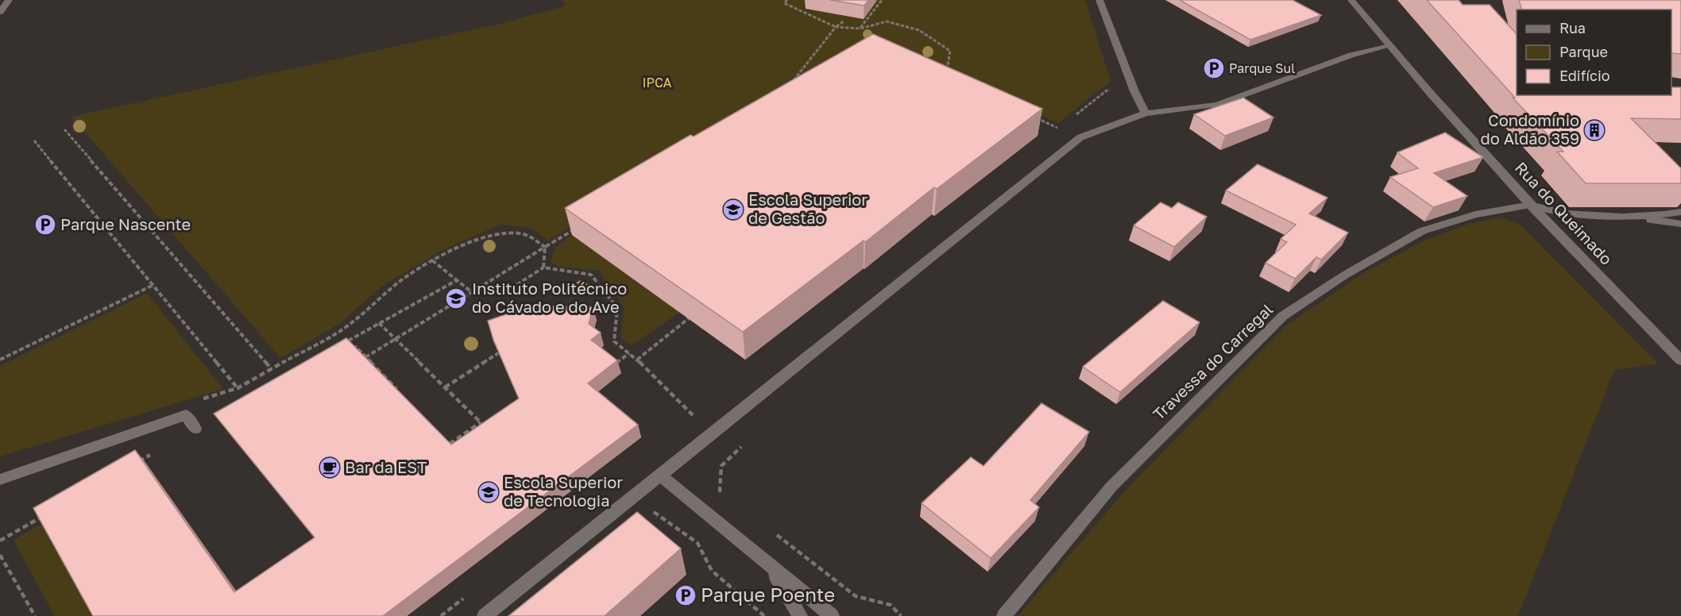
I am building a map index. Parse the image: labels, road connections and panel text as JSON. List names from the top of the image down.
{
  "streets": {
    "street": ["Rua do Queimado", "Travessa do Carregal"]
  },
  "crossings": [
    ["Rua do Queimado", "Travessa do Carregal"]
  ],
  "parks": ["IPCA"],
  "places": {
    "parking": ["Parque Sul", "Parque Nascente", "Parque Poente"],
    "building": ["Condomínio do Aldão 359"],
    "school or university": ["Escola Superior de Gestão", "Instituto Politécnico do Cávado e do Ave", "Escola Superior de Tecnologia"],
    "cafe": ["Bar da EST"]
  },
  "legend": ["Rua", "Parque", "Edifício"]
}
